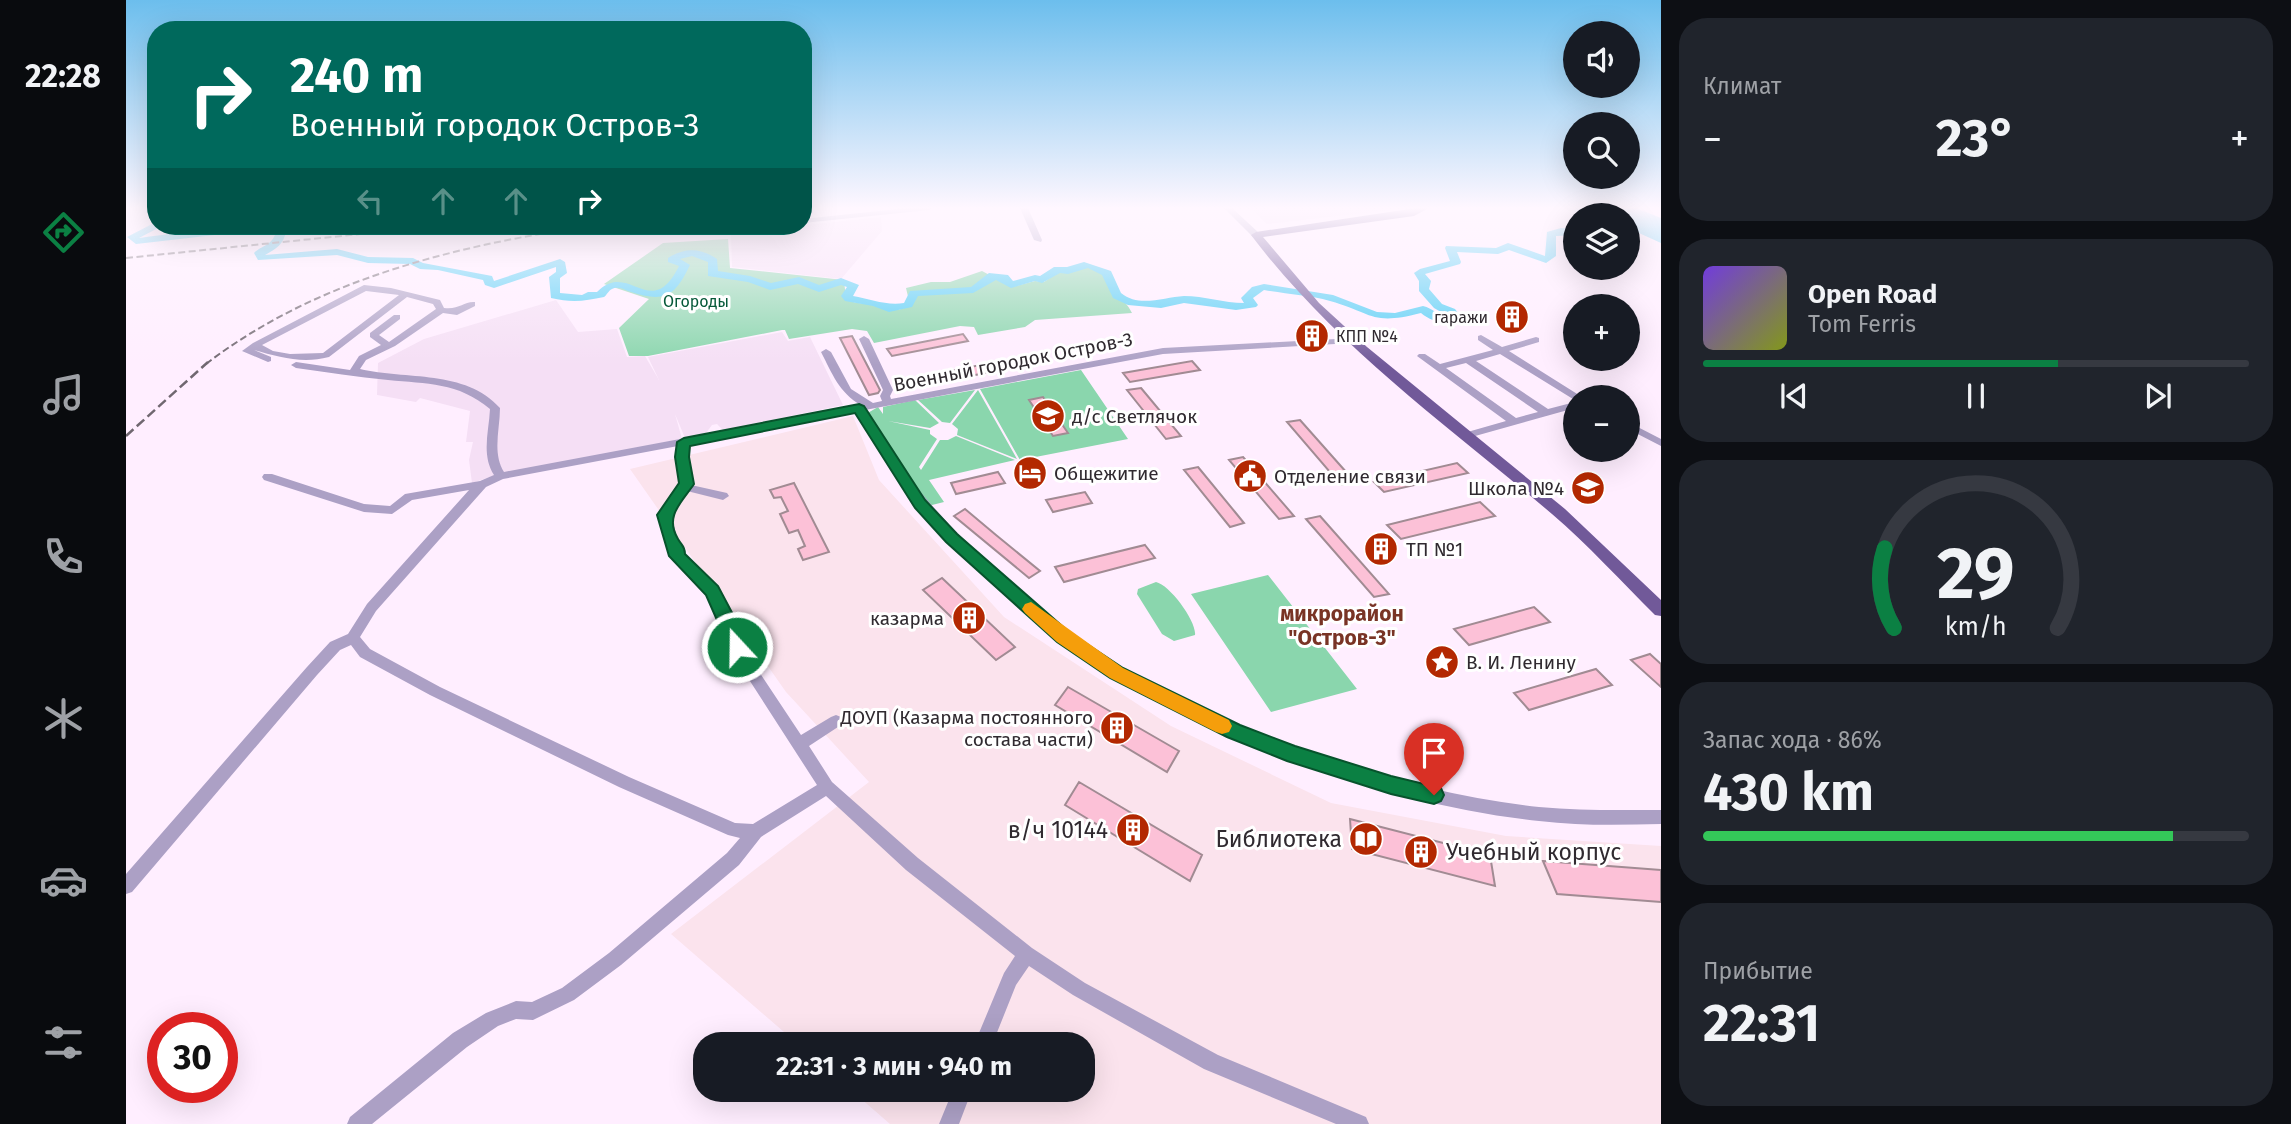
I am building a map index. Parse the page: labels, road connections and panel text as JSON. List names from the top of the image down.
{
  "streets": {
    "street": ["Военный городок Остров-3"]
  },
  "districts": ["микрорайон \"Остров-3\""],
  "parks": ["Огороды"],
  "places": {
    "building": [
      "гаражи",
      "КПП №4",
      "ТП №1",
      "казарма",
      "ДОУП (Казарма постоянного состава части)",
      "в/ч 10144",
      "Учебный корпус"
    ],
    "school or university": ["д/с Светлячок", "Школа №4"],
    "hotel": ["Общежитие"],
    "public building": ["Отделение связи"],
    "place": ["В. И. Ленину"],
    "library": ["Библиотека"]
  },
  "page": {
    "tabs": "22:28",
    "tile": [
      "Климат",
      ["Запас хода · 86%", "430 km"],
      ["Прибытие", "22:31"]
    ],
    "map_buttons": ["+", "−"],
    "turn": ["240 m", "Военный городок Остров-3"],
    "heat": ["−", "23°", "+"],
    "song": ["Open Road", "Tom Ferris"],
    "limit": "30",
    "trip": "22:31 · 3 мин · 940 m",
    "gauge": ["29", "km/h"]
  }
}
